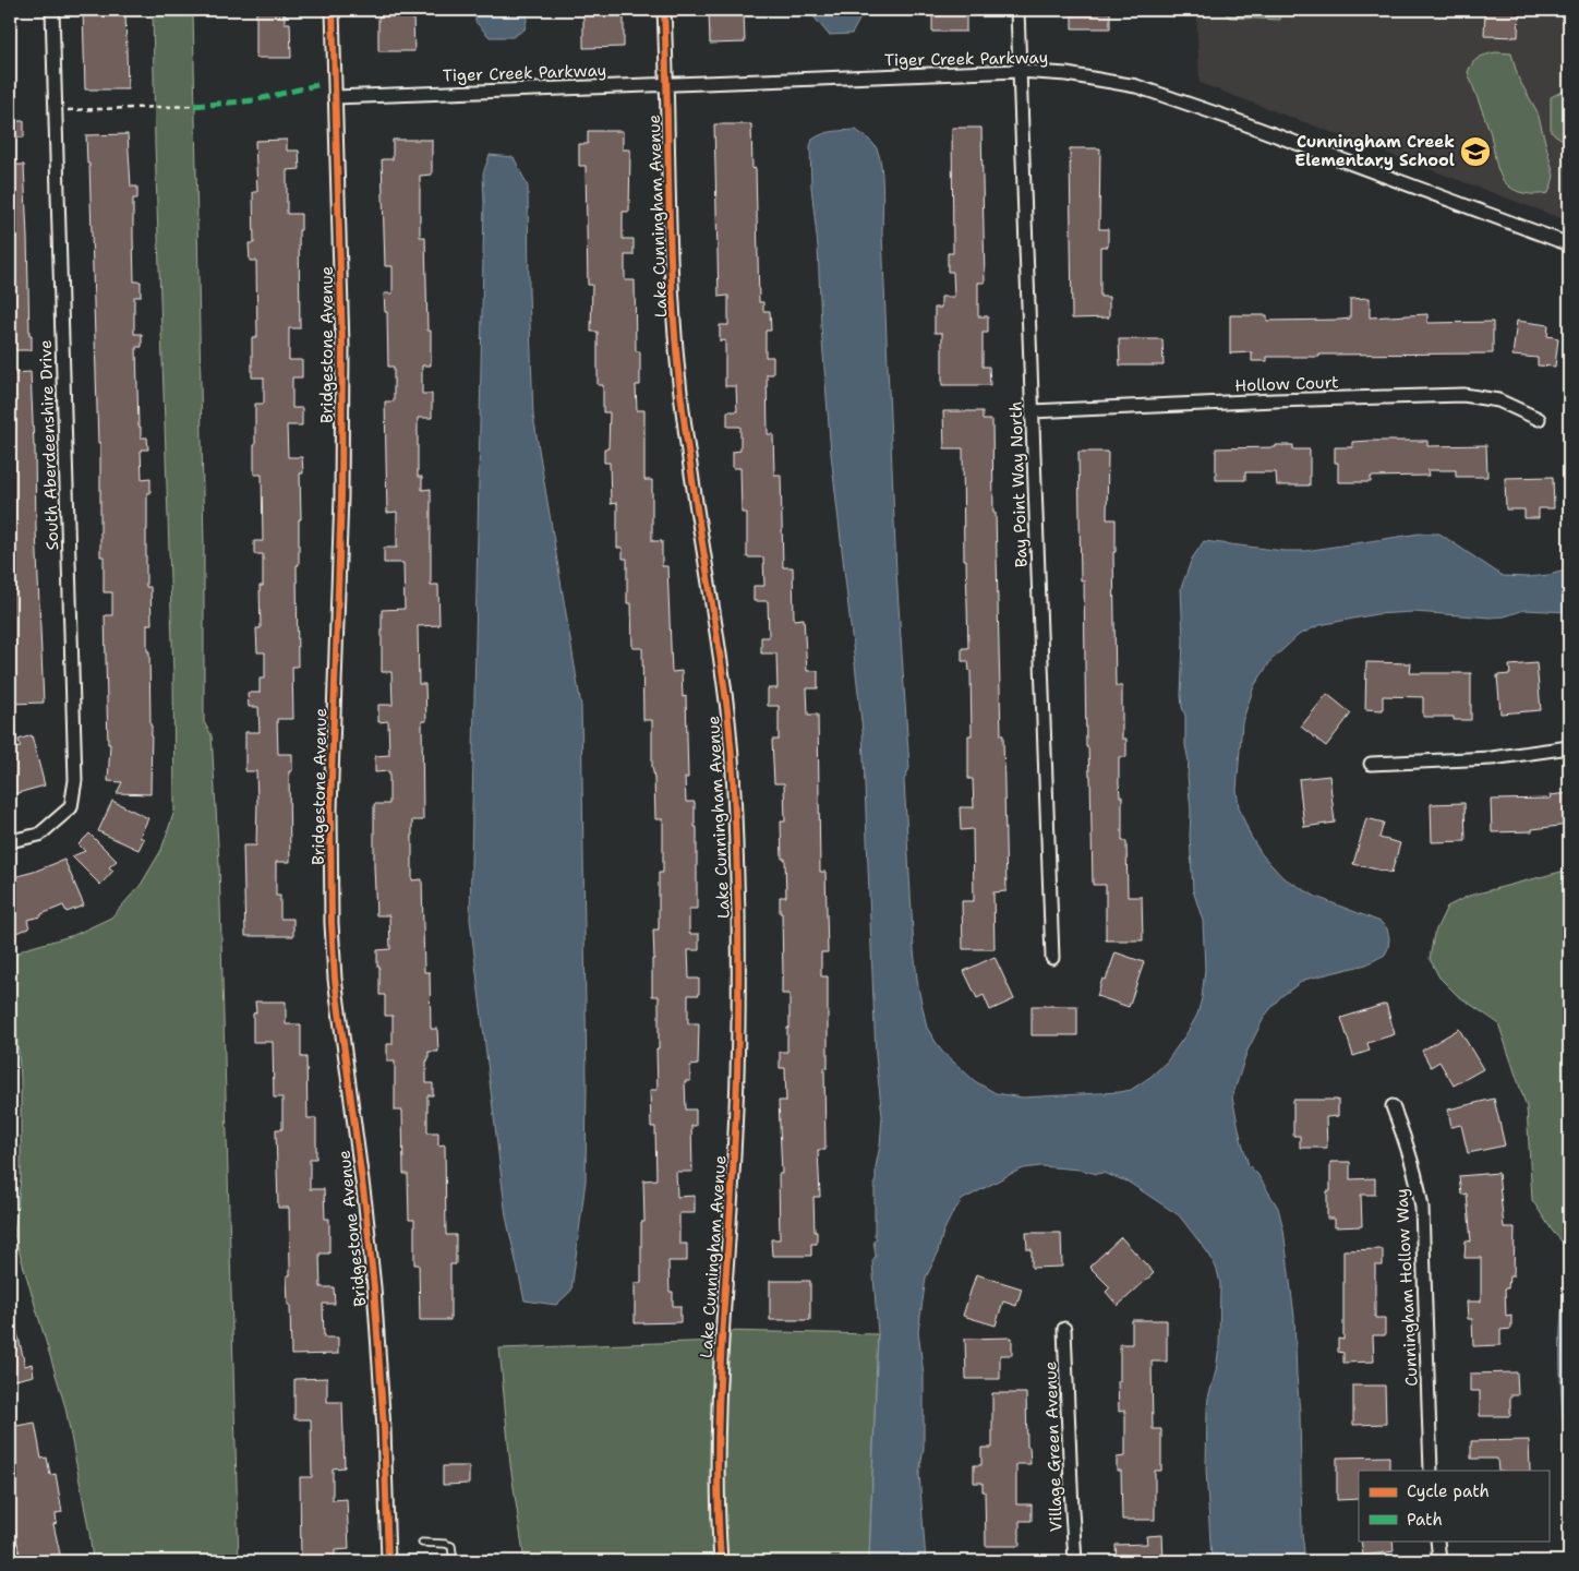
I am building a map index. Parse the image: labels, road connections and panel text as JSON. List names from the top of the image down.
{
  "streets": {
    "street": [
      "Tiger Creek Parkway",
      "Lake Cunningham Avenue",
      "Bridgestone Avenue",
      "Hollow Court",
      "South Aberdeenshire Drive",
      "Bay Point Way North",
      "Cunningham Hollow Way",
      "Village Green Avenue"
    ]
  },
  "crossings": [
    ["Tiger Creek Parkway", "Lake Cunningham Avenue"],
    ["Tiger Creek Parkway", "Bridgestone Avenue"],
    ["Tiger Creek Parkway", "Bay Point Way North"],
    ["Hollow Court", "Bay Point Way North"]
  ],
  "places": {
    "school or university": ["Cunningham Creek Elementary School"]
  },
  "legend": ["Cycle path", "Path"]
}
